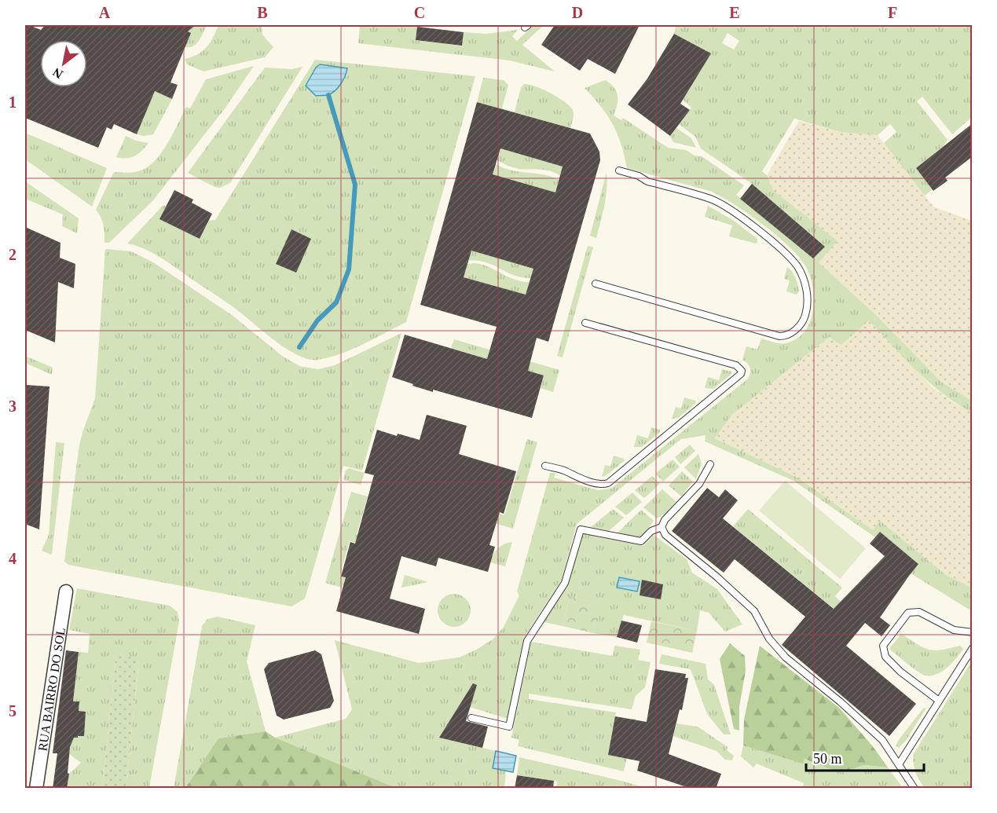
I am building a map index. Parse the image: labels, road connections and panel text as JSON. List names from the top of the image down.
{
  "streets": {
    "street": ["RUA BAIRRO DO SOL"]
  },
  "scale_bar": "50 m",
  "north": "bottom left",
  "grid": {
    "columns": [
      "A",
      "B",
      "C",
      "D",
      "E",
      "F"
    ],
    "rows": [
      "1",
      "2",
      "3",
      "4",
      "5"
    ]
  }
}
